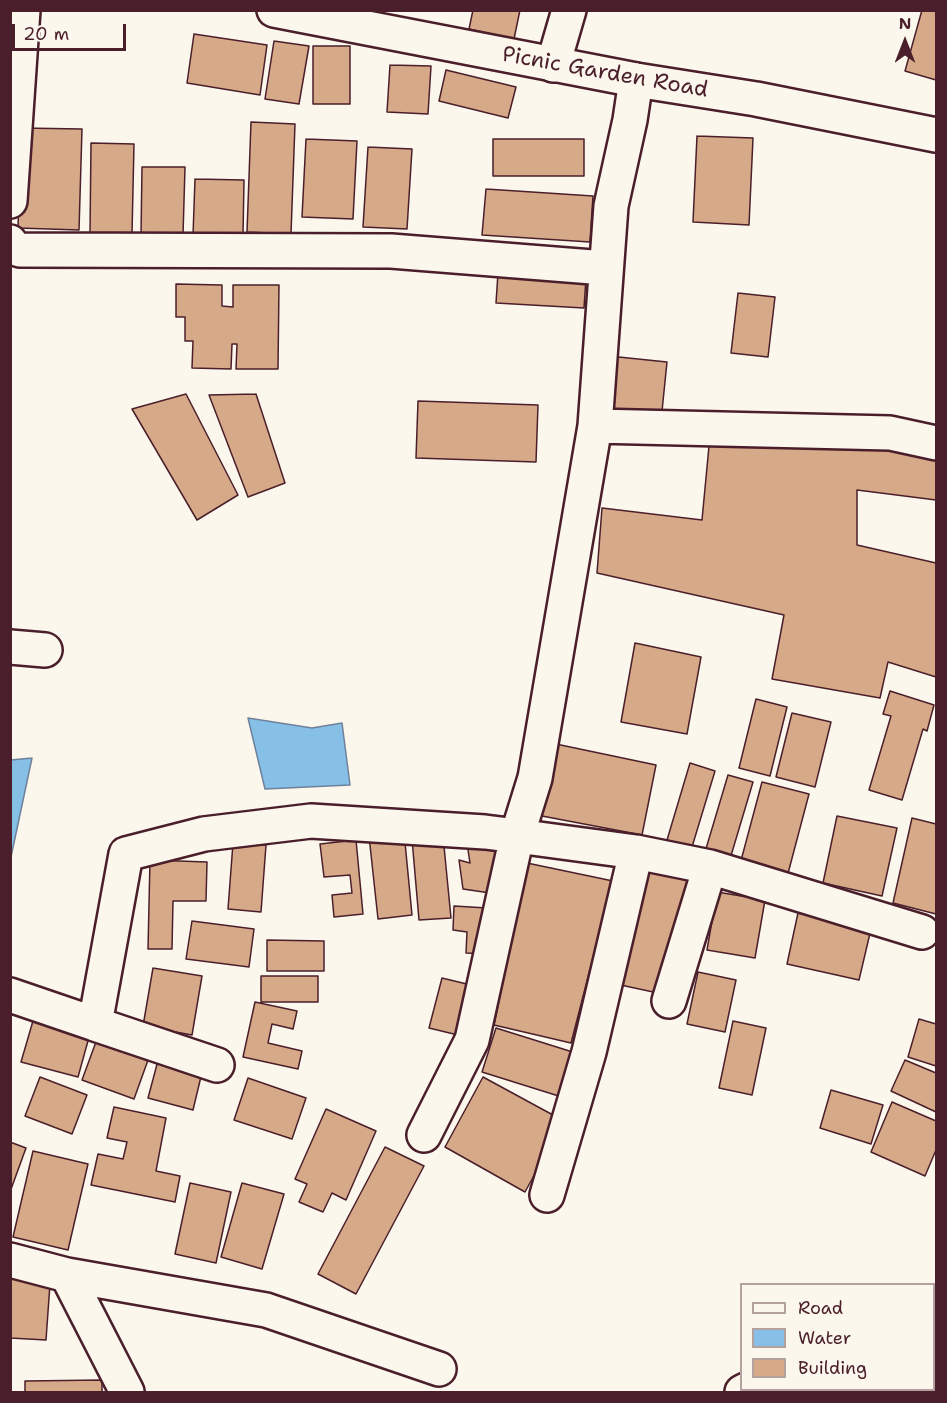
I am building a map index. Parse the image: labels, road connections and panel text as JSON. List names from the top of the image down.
{
  "streets": {
    "street": ["Picnic Garden Road"]
  },
  "legend": ["Road", "Water", "Building"],
  "scale_bar": "20 m",
  "north": "top"
}
